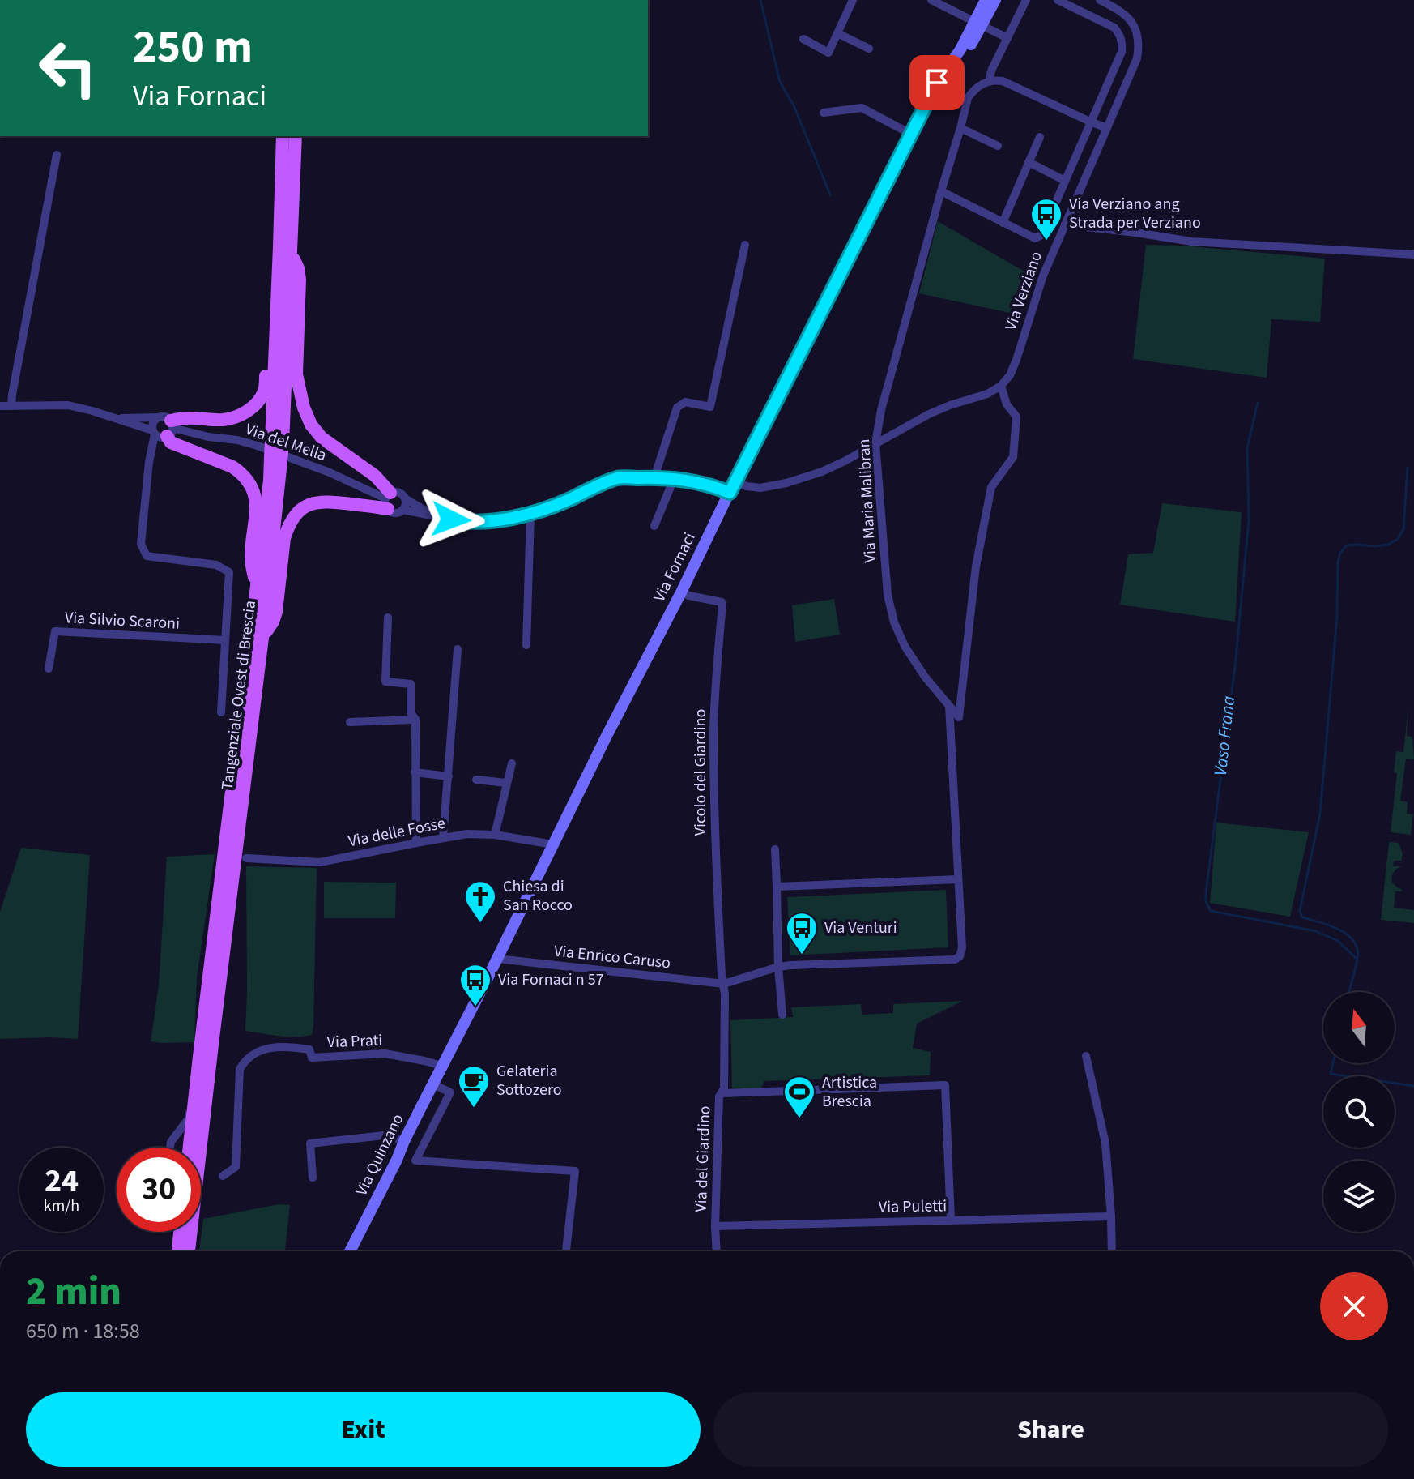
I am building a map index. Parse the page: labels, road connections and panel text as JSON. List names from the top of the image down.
{
  "streets": {
    "main road": ["Tangenziale Ovest di Brescia"],
    "street": [
      "Via Verziano",
      "Via del Mella",
      "Via Maria Malibran",
      "Via Fornaci",
      "Via Silvio Scaroni",
      "Vicolo del Giardino",
      "Via delle Fosse",
      "Via Enrico Caruso",
      "Via Prati",
      "Via Quinzano",
      "Via del Giardino",
      "Via Puletti"
    ]
  },
  "crossings": [
    ["Via Verziano", "Via Maria Malibran"],
    ["Via del Mella", "Via Fornaci"],
    ["Via Fornaci", "Vicolo del Giardino"],
    ["Via Fornaci", "Via delle Fosse"],
    ["Via Fornaci", "Via Enrico Caruso"],
    ["Via Fornaci", "Via Prati"],
    ["Via Fornaci", "Via Quinzano"],
    ["Vicolo del Giardino", "Via Enrico Caruso"],
    ["Vicolo del Giardino", "Via del Giardino"],
    ["Via Enrico Caruso", "Via del Giardino"],
    ["Via Prati", "Via Quinzano"],
    ["Via del Giardino", "Via Puletti"]
  ],
  "water": ["Vaso Frana"],
  "places": {
    "bus stop": ["Via Verziano ang Strada per Verziano", "Via Venturi", "Via Fornaci n 57"],
    "church": ["Chiesa di San Rocco"],
    "cafe": ["Gelateria Sottozero"],
    "sports": ["Artistica Brescia"]
  },
  "north": "top",
  "page": {
    "turn": ["250 m", "Via Fornaci"],
    "speed": "24 km/h",
    "limit": "30",
    "heading": ["2 min", "650 m · 18:58"],
    "buttons": ["Exit", "Share"]
  }
}
